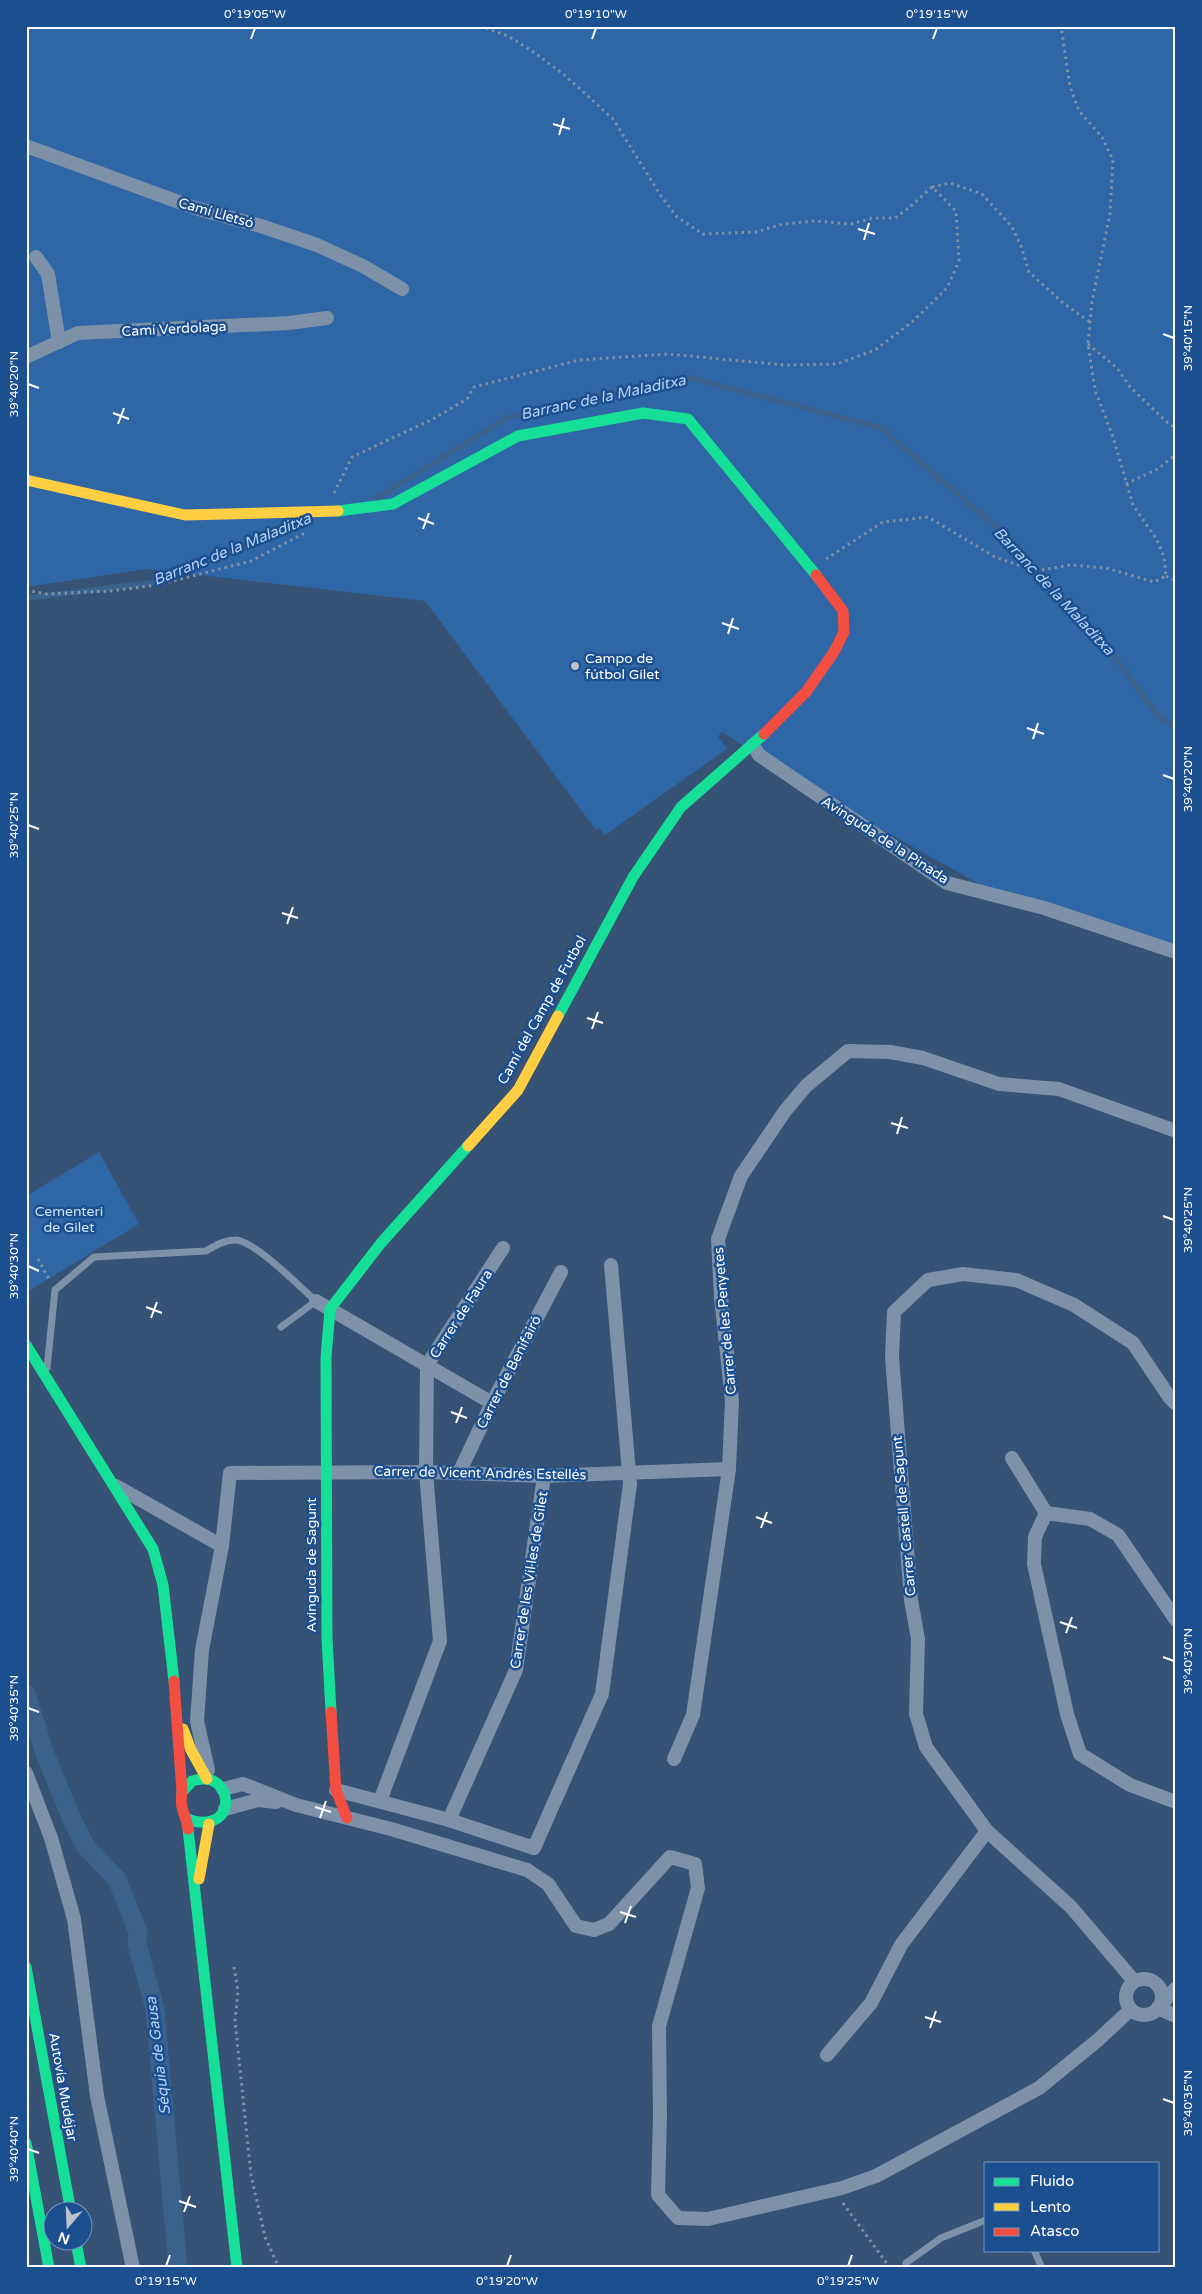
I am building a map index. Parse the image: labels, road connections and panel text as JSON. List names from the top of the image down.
{
  "streets": {
    "main road": ["Camí del Camp de Futbol", "Avinguda de Sagunt", "Autovía Mudéjar"],
    "street": [
      "Camí Lletsó",
      "Camí Verdolaga",
      "Avinguda de la Pinada",
      "Carrer de Faura",
      "Carrer de les Penyetes",
      "Carrer de Benifairó",
      "Carrer de Vicent Andrés Estellés",
      "Carrer Castell de Sagunt",
      "Carrer de les Vil·les de Gilet"
    ]
  },
  "crossings": [
    ["Avinguda de la Pinada", "Camí del Camp de Futbol"],
    ["Camí del Camp de Futbol", "Avinguda de Sagunt"],
    ["Carrer de Faura", "Carrer de Vicent Andrés Estellés"],
    ["Carrer de les Penyetes", "Carrer de Vicent Andrés Estellés"],
    ["Carrer de Benifairó", "Carrer de Vicent Andrés Estellés"],
    ["Carrer de Vicent Andrés Estellés", "Avinguda de Sagunt"],
    ["Carrer de Vicent Andrés Estellés", "Carrer de les Vil·les de Gilet"]
  ],
  "water": ["Barranc de la Maladitxa", "Séquia de Gausa"],
  "parks": ["Cementeri de Gilet"],
  "places": ["Campo de fútbol Gilet"],
  "legend": ["Fluido", "Lento", "Atasco"],
  "north": "bottom",
  "coordinates": [
    "0°19'05\"W",
    "0°19'10\"W",
    "0°19'15\"W",
    "39°40'15\"N",
    "39°40'20\"N",
    "39°40'25\"N",
    "39°40'30\"N",
    "39°40'35\"N",
    "39°40'40\"N",
    "0°19'20\"W",
    "0°19'25\"W"
  ]
}
